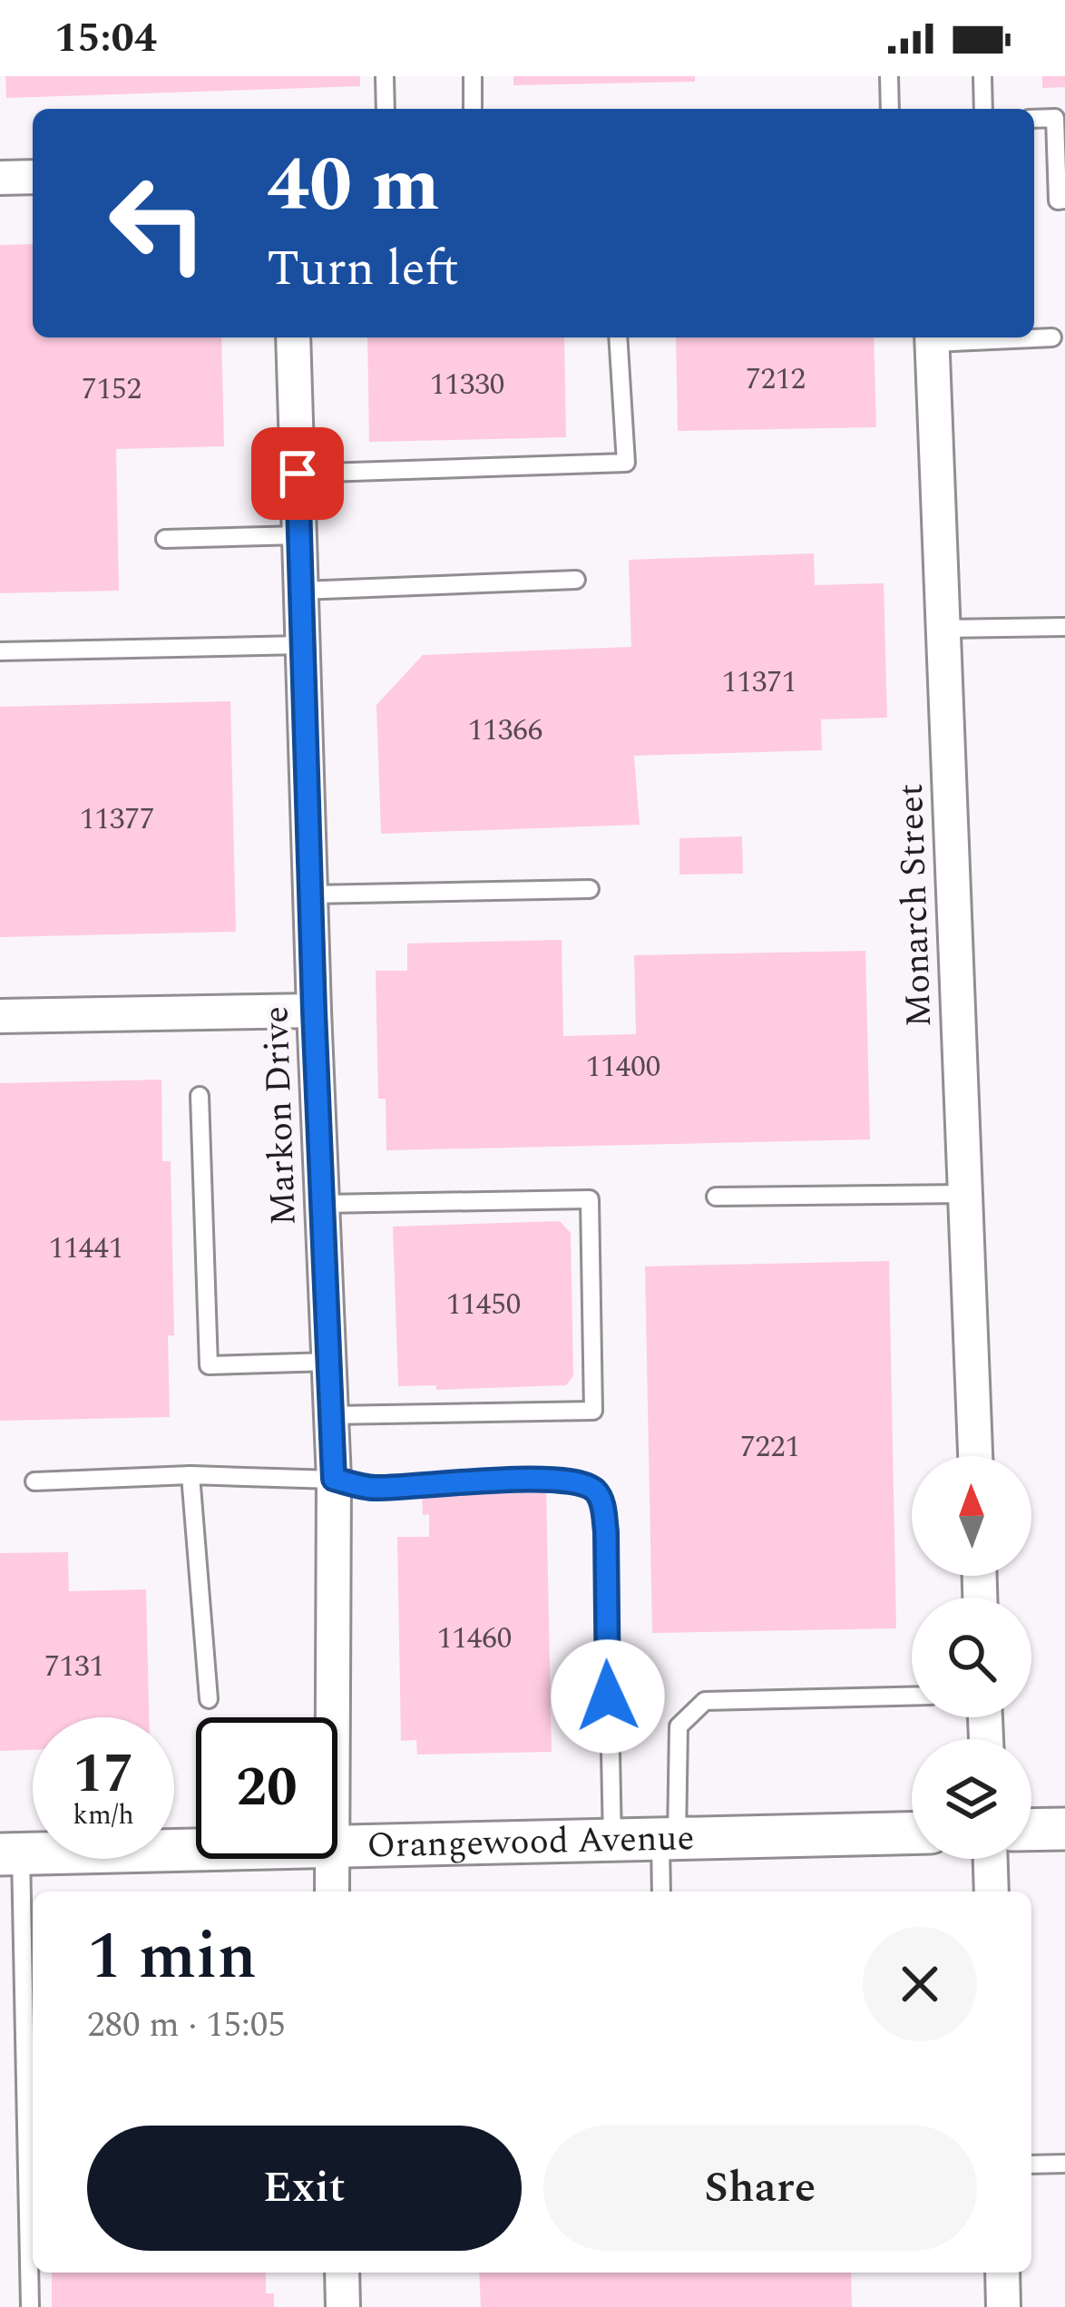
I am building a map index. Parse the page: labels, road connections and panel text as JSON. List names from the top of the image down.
{
  "streets": {
    "street": ["Monarch Street", "Markon Drive", "Orangewood Avenue"]
  },
  "house_numbers": [
    "7212",
    "11330",
    "7152",
    "11371",
    "11366",
    "11377",
    "11400",
    "11441",
    "11450",
    "7221",
    "11460",
    "7131"
  ],
  "north": "top",
  "page": {
    "status": "15:04",
    "turn": ["40 m", "Turn left"],
    "speed": "17 km/h",
    "limit": "20",
    "heading": ["1 min", "280 m · 15:05"],
    "buttons": ["Exit", "Share"]
  }
}
